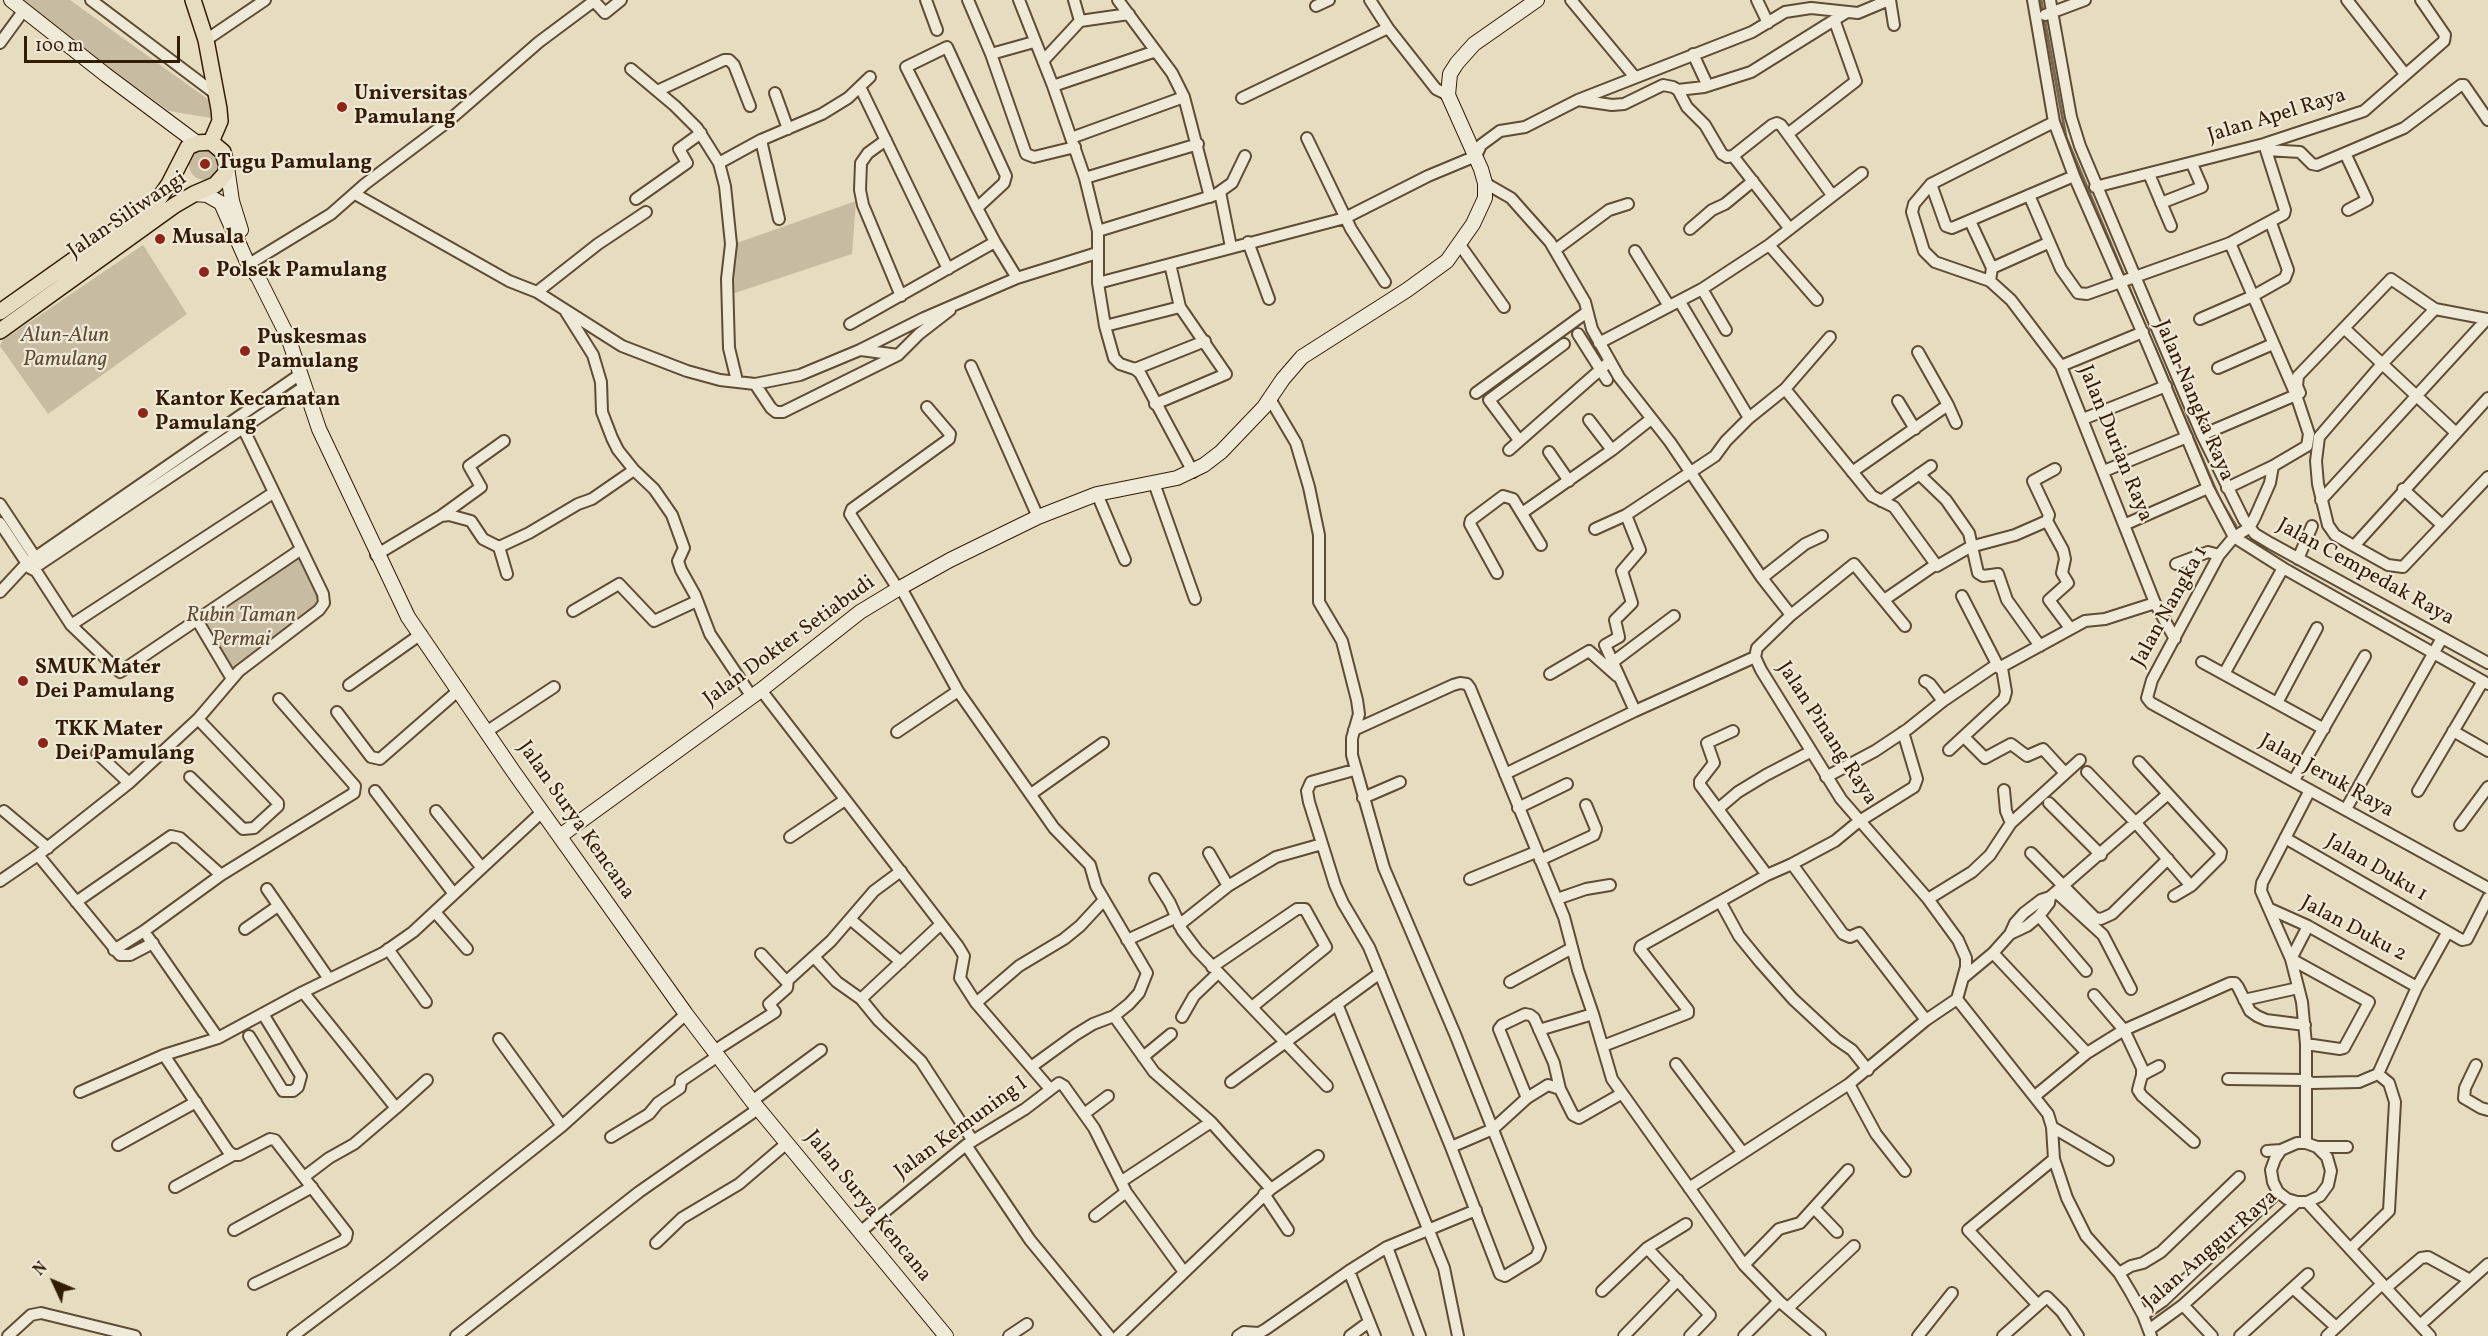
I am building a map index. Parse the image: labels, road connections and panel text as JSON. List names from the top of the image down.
{
  "streets": {
    "main road": ["Jalan Siliwangi", "Jalan Dokter Setiabudi", "Jalan Surya Kencana"],
    "street": [
      "Jalan Apel Raya",
      "Jalan Nangka Raya",
      "Jalan Durian Raya",
      "Jalan Cempedak Raya",
      "Jalan Nangka 1",
      "Jalan Pinang Raya",
      "Jalan Jeruk Raya",
      "Jalan Duku 1",
      "Jalan Duku 2",
      "Jalan Kemuning I",
      "Jalan Anggur Raya"
    ]
  },
  "crossings": [
    ["Jalan Apel Raya", "Jalan Cempedak Raya"],
    ["Jalan Siliwangi", "Jalan Surya Kencana"],
    ["Jalan Nangka Raya", "Jalan Durian Raya"],
    ["Jalan Nangka Raya", "Jalan Nangka 1"],
    ["Jalan Durian Raya", "Jalan Nangka 1"],
    ["Jalan Cempedak Raya", "Jalan Nangka 1"],
    ["Jalan Nangka 1", "Jalan Jeruk Raya"],
    ["Jalan Dokter Setiabudi", "Jalan Surya Kencana"],
    ["Jalan Surya Kencana", "Jalan Kemuning I"]
  ],
  "parks": ["Alun-Alun Pamulang", "Rubin Taman Permai"],
  "places": [
    "Universitas Pamulang",
    "Tugu Pamulang",
    "Musala",
    "Polsek Pamulang",
    "Puskesmas Pamulang",
    "Kantor Kecamatan Pamulang",
    "SMUK Mater Dei Pamulang",
    "TKK Mater Dei Pamulang"
  ],
  "scale_bar": "100 m",
  "north": "top left"
}
